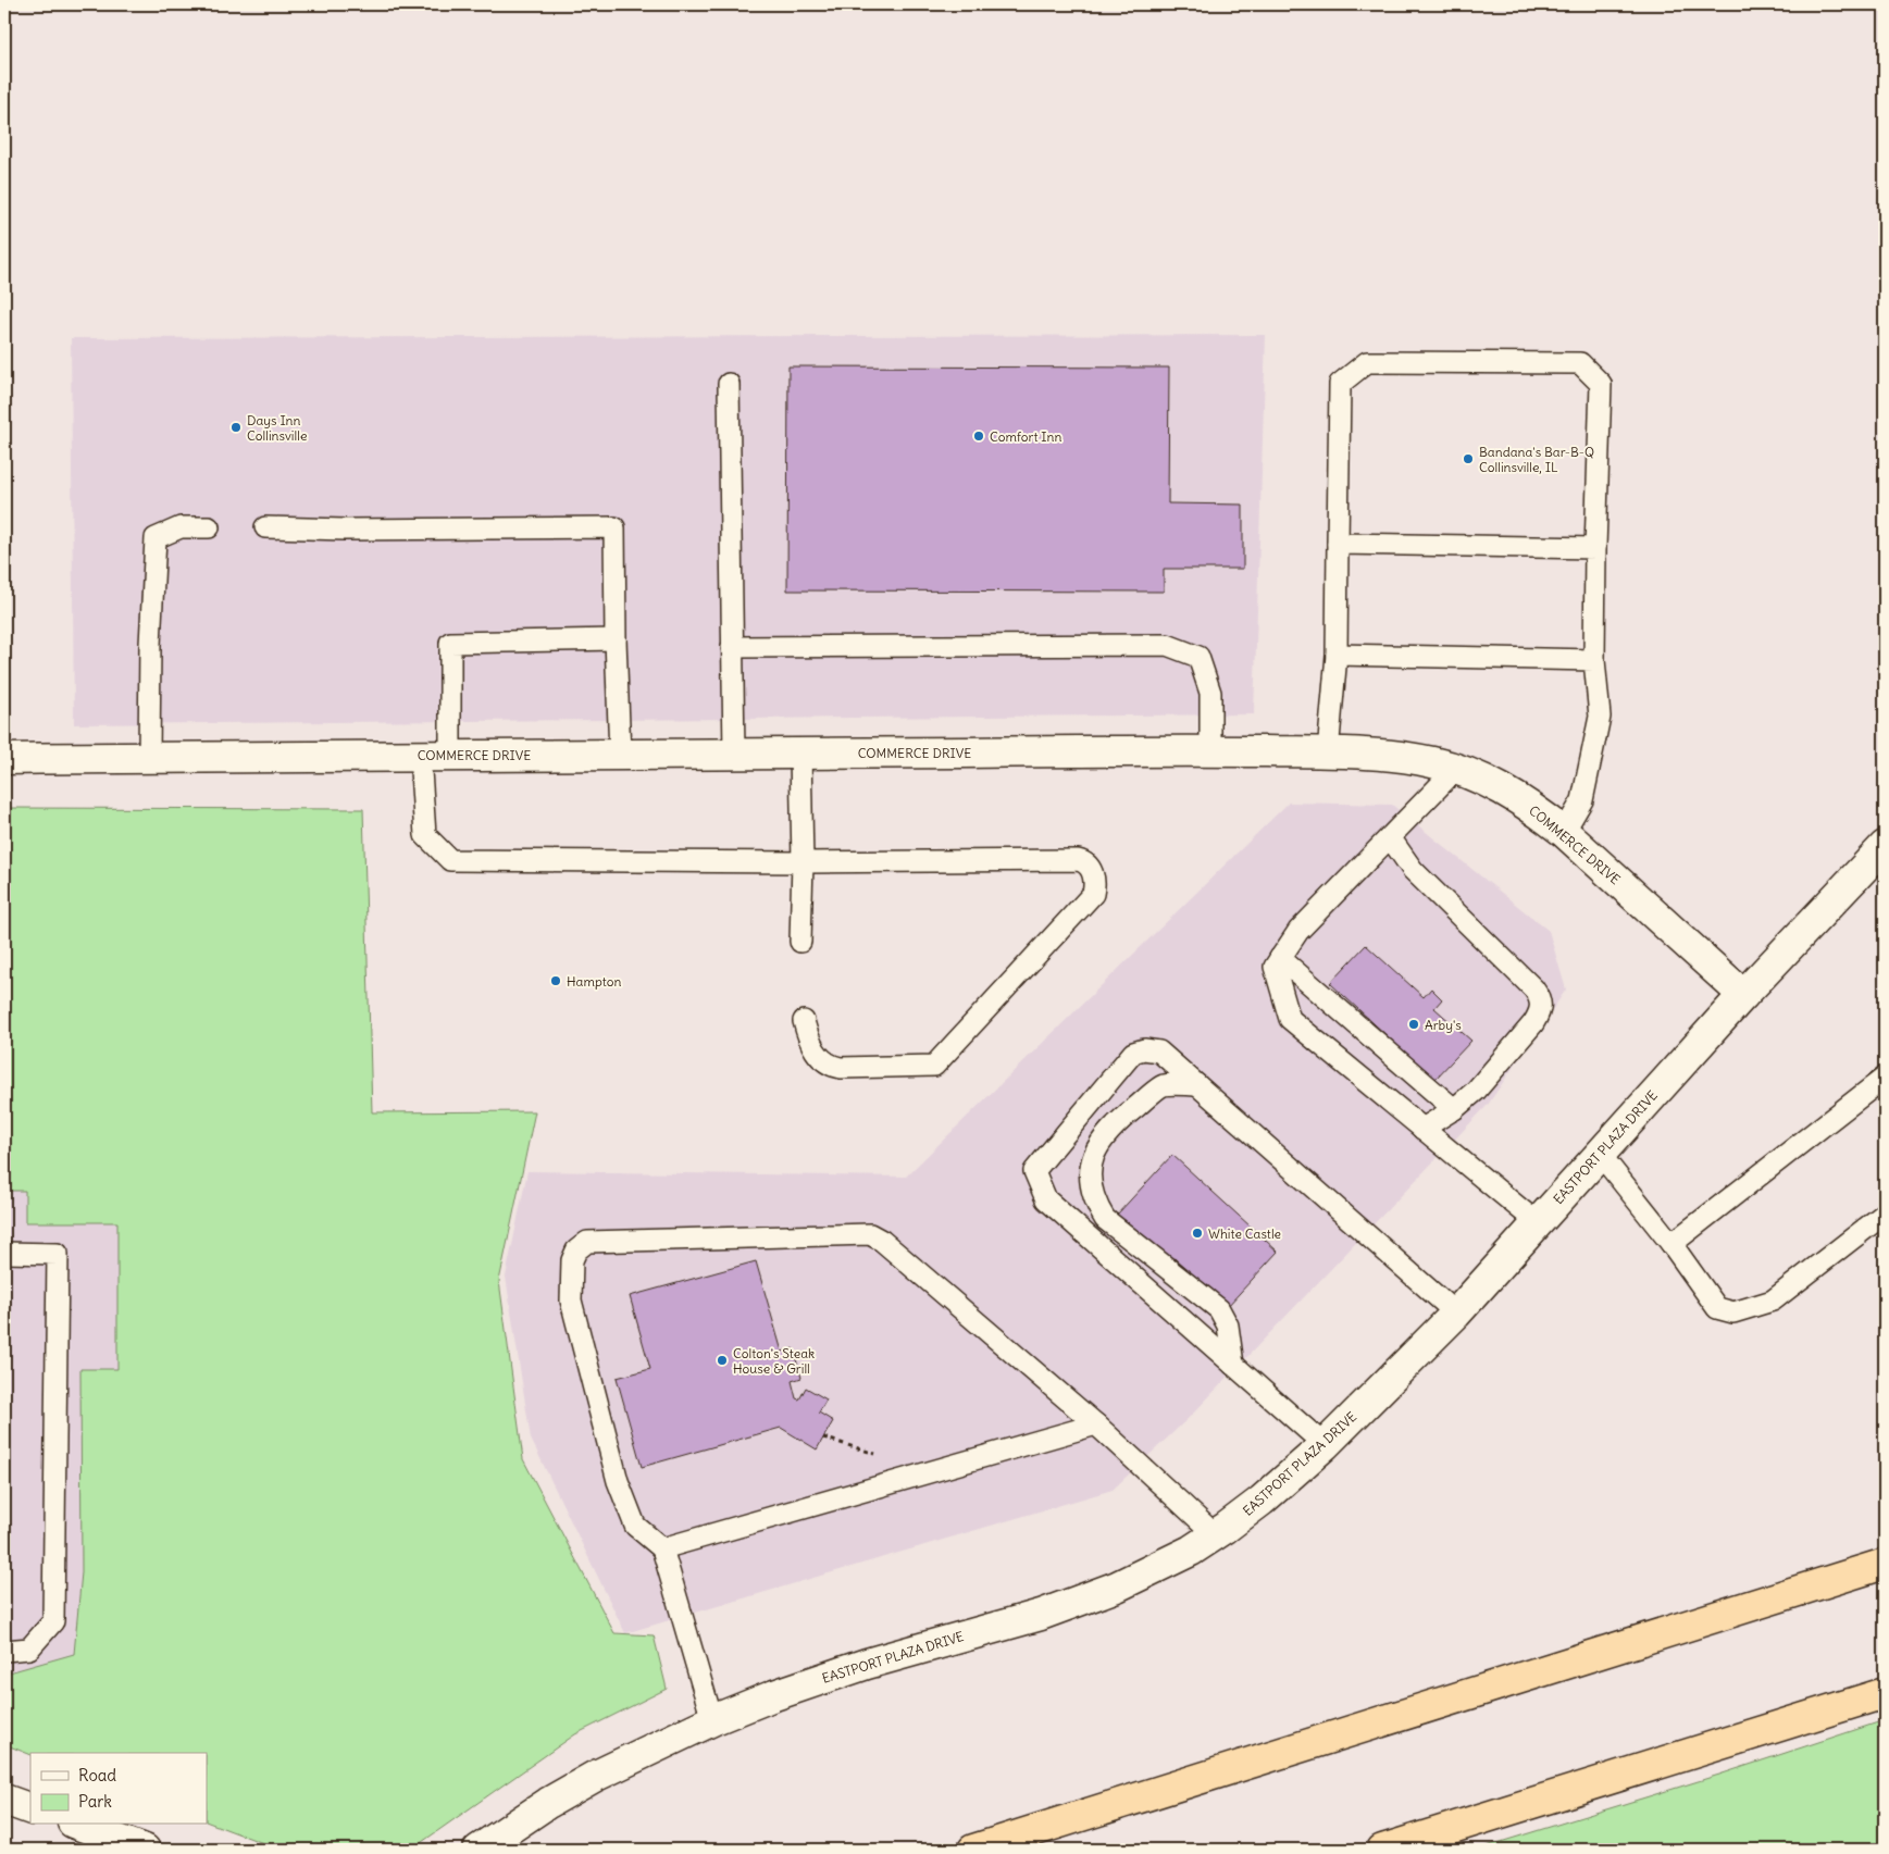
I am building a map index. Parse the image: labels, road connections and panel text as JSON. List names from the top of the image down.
{
  "streets": {
    "street": ["COMMERCE DRIVE", "EASTPORT PLAZA DRIVE"]
  },
  "crossings": [
    ["COMMERCE DRIVE", "EASTPORT PLAZA DRIVE"]
  ],
  "places": [
    "Days Inn Collinsville",
    "Comfort Inn",
    "Bandana's Bar-B-Q Collinsville, IL",
    "Hampton",
    "Arby's",
    "White Castle",
    "Colton's Steak House & Grill"
  ],
  "legend": ["Road", "Park"]
}
